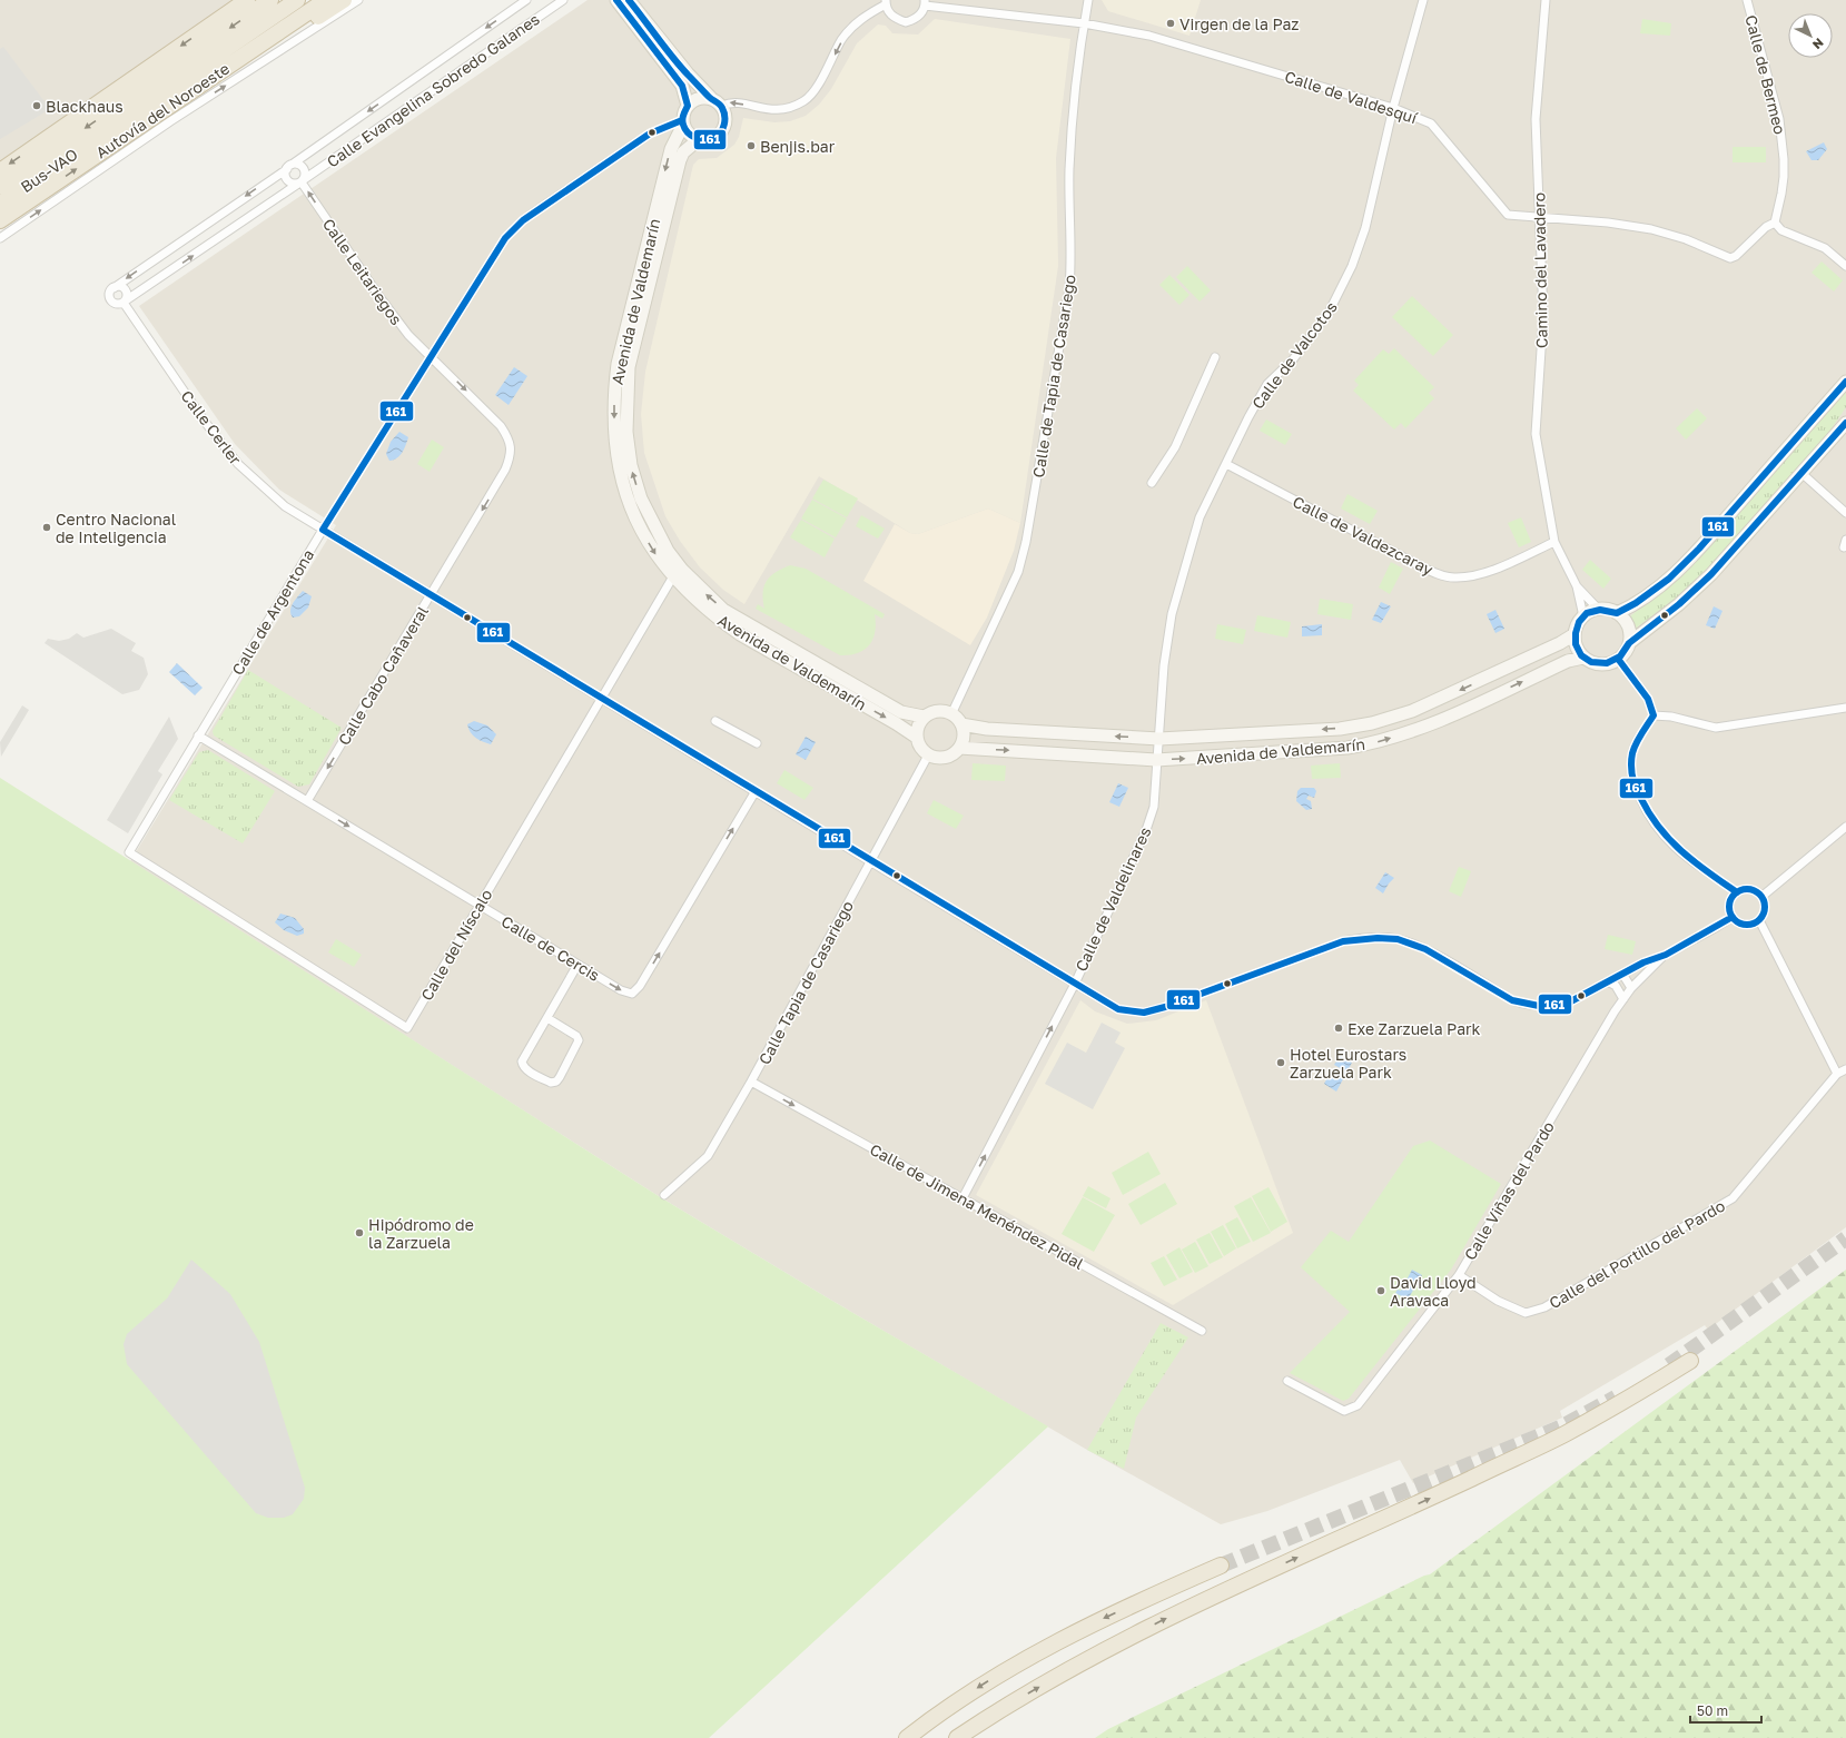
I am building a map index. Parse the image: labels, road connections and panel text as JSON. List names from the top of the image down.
{
  "streets": {
    "highway": ["Autovía del Noroeste", "Bus-VAO"],
    "street": [
      "Calle de Bermeo",
      "Calle Evangelina Sobredo Galanes",
      "Calle de Valdesquí",
      "Camino del Lavadero",
      "Calle Leitariegos",
      "Avenida de Valdemarín",
      "Calle de Valcotos",
      "Calle de Tapia de Casariego",
      "Calle Cerler",
      "Calle de Valdezcaray",
      "Calle de Argentona",
      "Calle Cabo Cañaveral",
      "Calle de Valdelinares",
      "Calle del Níscalo",
      "Calle de Cercis",
      "Calle Tapia de Casariego",
      "Calle Viñas del Pardo",
      "Calle de Jimena Menéndez Pidal",
      "Calle del Portillo del Pardo"
    ]
  },
  "crossings": [
    ["Calle de Bermeo", "Calle de Valdesquí"],
    ["Calle Evangelina Sobredo Galanes", "Calle Leitariegos"],
    ["Calle Evangelina Sobredo Galanes", "Calle Cerler"],
    ["Calle de Valdesquí", "Camino del Lavadero"],
    ["Calle de Valdesquí", "Calle de Valcotos"],
    ["Calle de Valdesquí", "Calle de Tapia de Casariego"],
    ["Camino del Lavadero", "Avenida de Valdemarín"],
    ["Camino del Lavadero", "Calle de Valdezcaray"],
    ["Calle Leitariegos", "Calle de Argentona"],
    ["Calle Leitariegos", "Calle Cabo Cañaveral"],
    ["Avenida de Valdemarín", "Calle de Valcotos"],
    ["Avenida de Valdemarín", "Calle de Tapia de Casariego"],
    ["Avenida de Valdemarín", "Calle de Argentona"],
    ["Avenida de Valdemarín", "Calle de Valdelinares"],
    ["Avenida de Valdemarín", "Calle del Níscalo"],
    ["Avenida de Valdemarín", "Calle Tapia de Casariego"],
    ["Calle de Valcotos", "Calle de Valdezcaray"],
    ["Calle de Valcotos", "Calle de Valdelinares"],
    ["Calle de Tapia de Casariego", "Calle Tapia de Casariego"],
    ["Calle Cerler", "Calle de Argentona"],
    ["Calle Cerler", "Calle Cabo Cañaveral"],
    ["Calle Cerler", "Calle de Valdelinares"],
    ["Calle Cerler", "Calle del Níscalo"],
    ["Calle Cerler", "Calle de Cercis"],
    ["Calle Cerler", "Calle Tapia de Casariego"],
    ["Calle Cerler", "Calle Viñas del Pardo"],
    ["Calle de Argentona", "Calle Cabo Cañaveral"],
    ["Calle de Argentona", "Calle del Níscalo"],
    ["Calle de Argentona", "Calle de Cercis"],
    ["Calle Cabo Cañaveral", "Calle de Cercis"],
    ["Calle de Valdelinares", "Calle de Jimena Menéndez Pidal"],
    ["Calle del Níscalo", "Calle de Cercis"],
    ["Calle Tapia de Casariego", "Calle de Jimena Menéndez Pidal"],
    ["Calle Viñas del Pardo", "Calle del Portillo del Pardo"]
  ],
  "one_way": [
    "Calle Leitariegos",
    "Calle Cabo Cañaveral",
    "Calle de Valdelinares",
    "Calle de Jimena Menéndez Pidal"
  ],
  "places": [
    "Virgen de la Paz",
    "Blackhaus",
    "Benjis.bar",
    "Centro Nacional de Inteligencia",
    "Exe Zarzuela Park",
    "Hotel Eurostars Zarzuela Park",
    "Hipódromo de la Zarzuela",
    "David Lloyd Aravaca"
  ],
  "lines": ["transit line 161"],
  "scale_bar": "50 m",
  "north": "bottom right"
}
